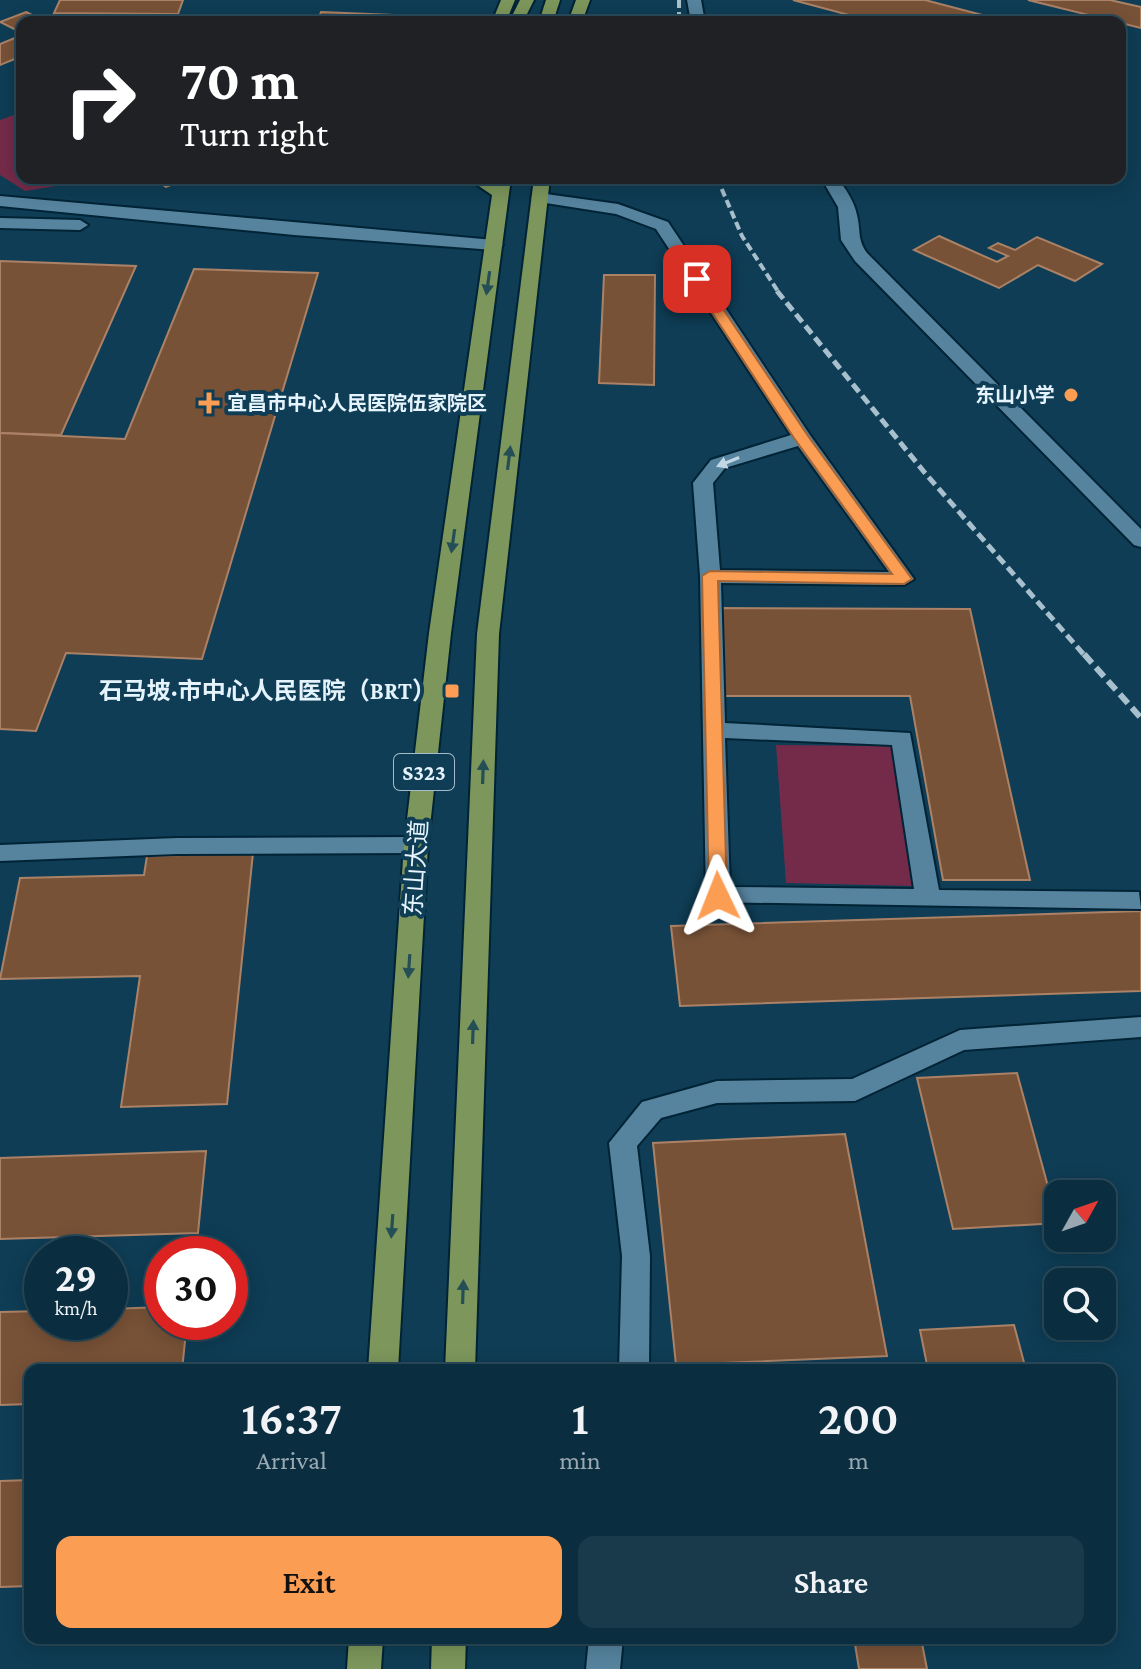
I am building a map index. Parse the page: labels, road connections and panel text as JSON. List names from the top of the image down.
{
  "streets": {
    "main road": ["S323", "东山大道"]
  },
  "places": {
    "other": ["东山小学"],
    "health": ["宜昌市中心人民医院伍家院区"],
    "transit": ["石马坡·市中心人民医院（BRT）"]
  },
  "north": "top right",
  "page": {
    "turn": ["70 m", "Turn right"],
    "speed": "29 km/h",
    "limit": "30",
    "eta": [
      "16:37",
      "Arrival",
      "1",
      "min",
      "200",
      "m"
    ],
    "buttons": ["Exit", "Share"]
  }
}
